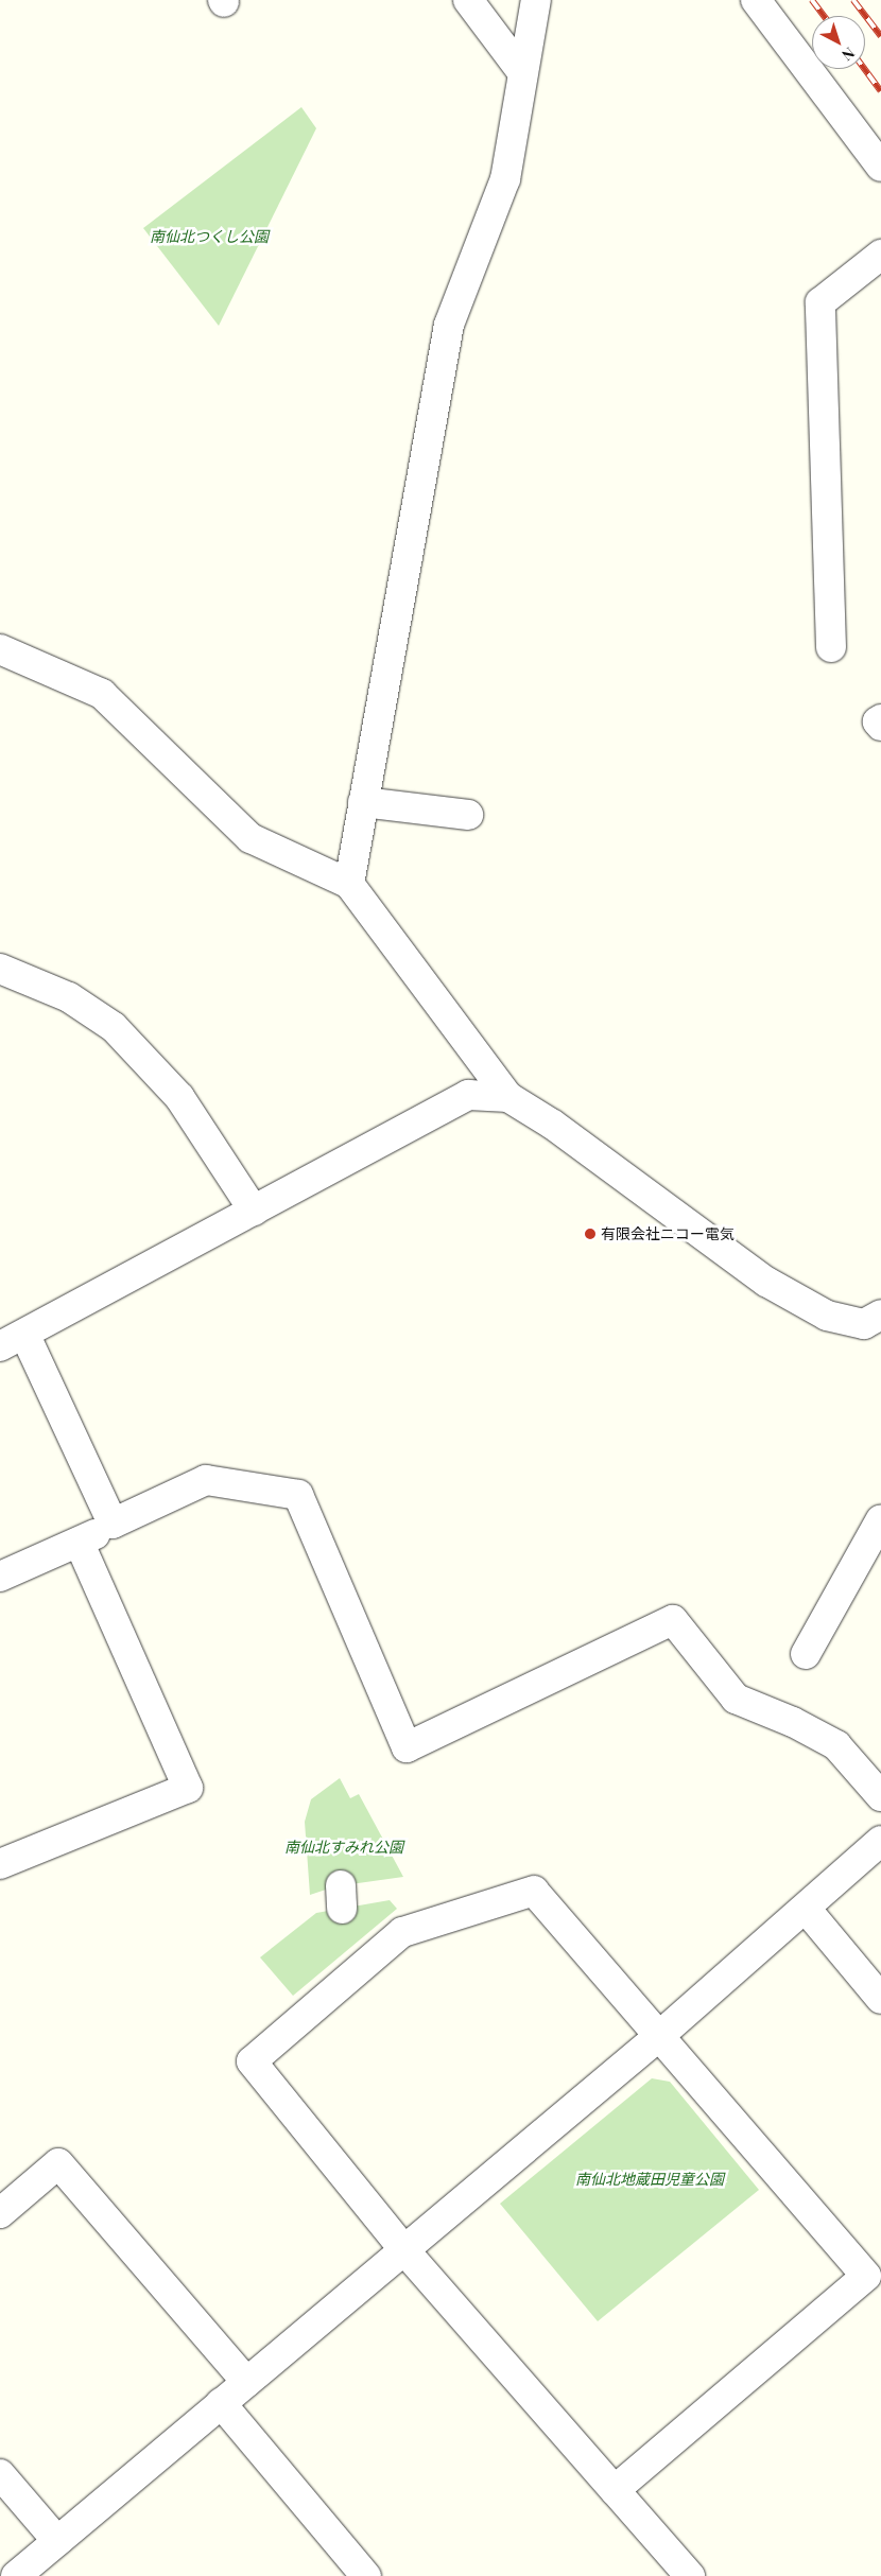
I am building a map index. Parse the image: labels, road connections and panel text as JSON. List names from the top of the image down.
{
  "parks": ["南仙北つくし公園", "南仙北すみれ公園", "南仙北地蔵田児童公園"],
  "places": ["有限会社ニコー電気"],
  "north": "bottom right"
}
